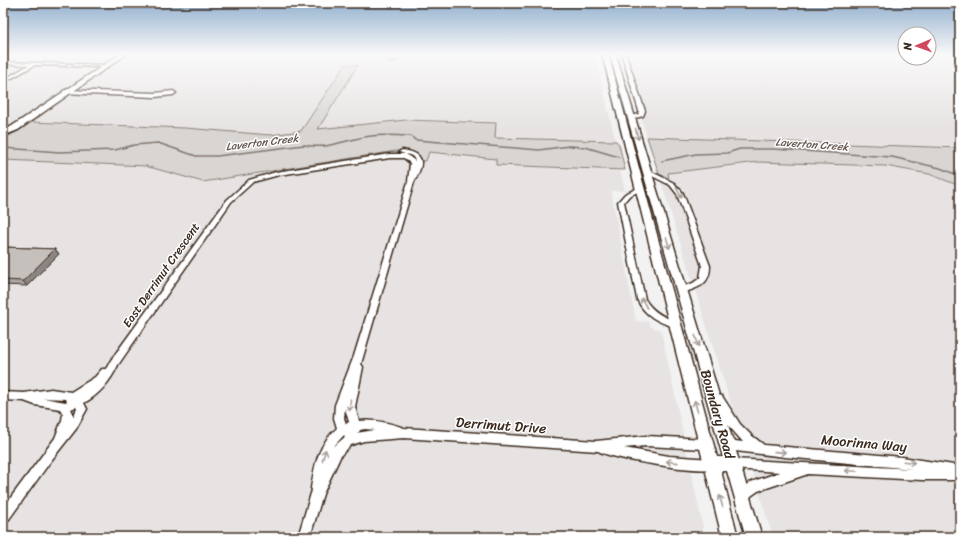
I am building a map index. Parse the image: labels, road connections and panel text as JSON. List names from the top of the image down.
{
  "streets": {
    "main road": ["Boundary Road"],
    "street": ["East Derrimut Crescent", "Derrimut Drive", "Moorinna Way"]
  },
  "crossings": [
    ["East Derrimut Crescent", "Derrimut Drive"],
    ["Boundary Road", "Derrimut Drive"],
    ["Boundary Road", "Moorinna Way"]
  ],
  "water": ["Laverton Creek"],
  "north": "left"
}
